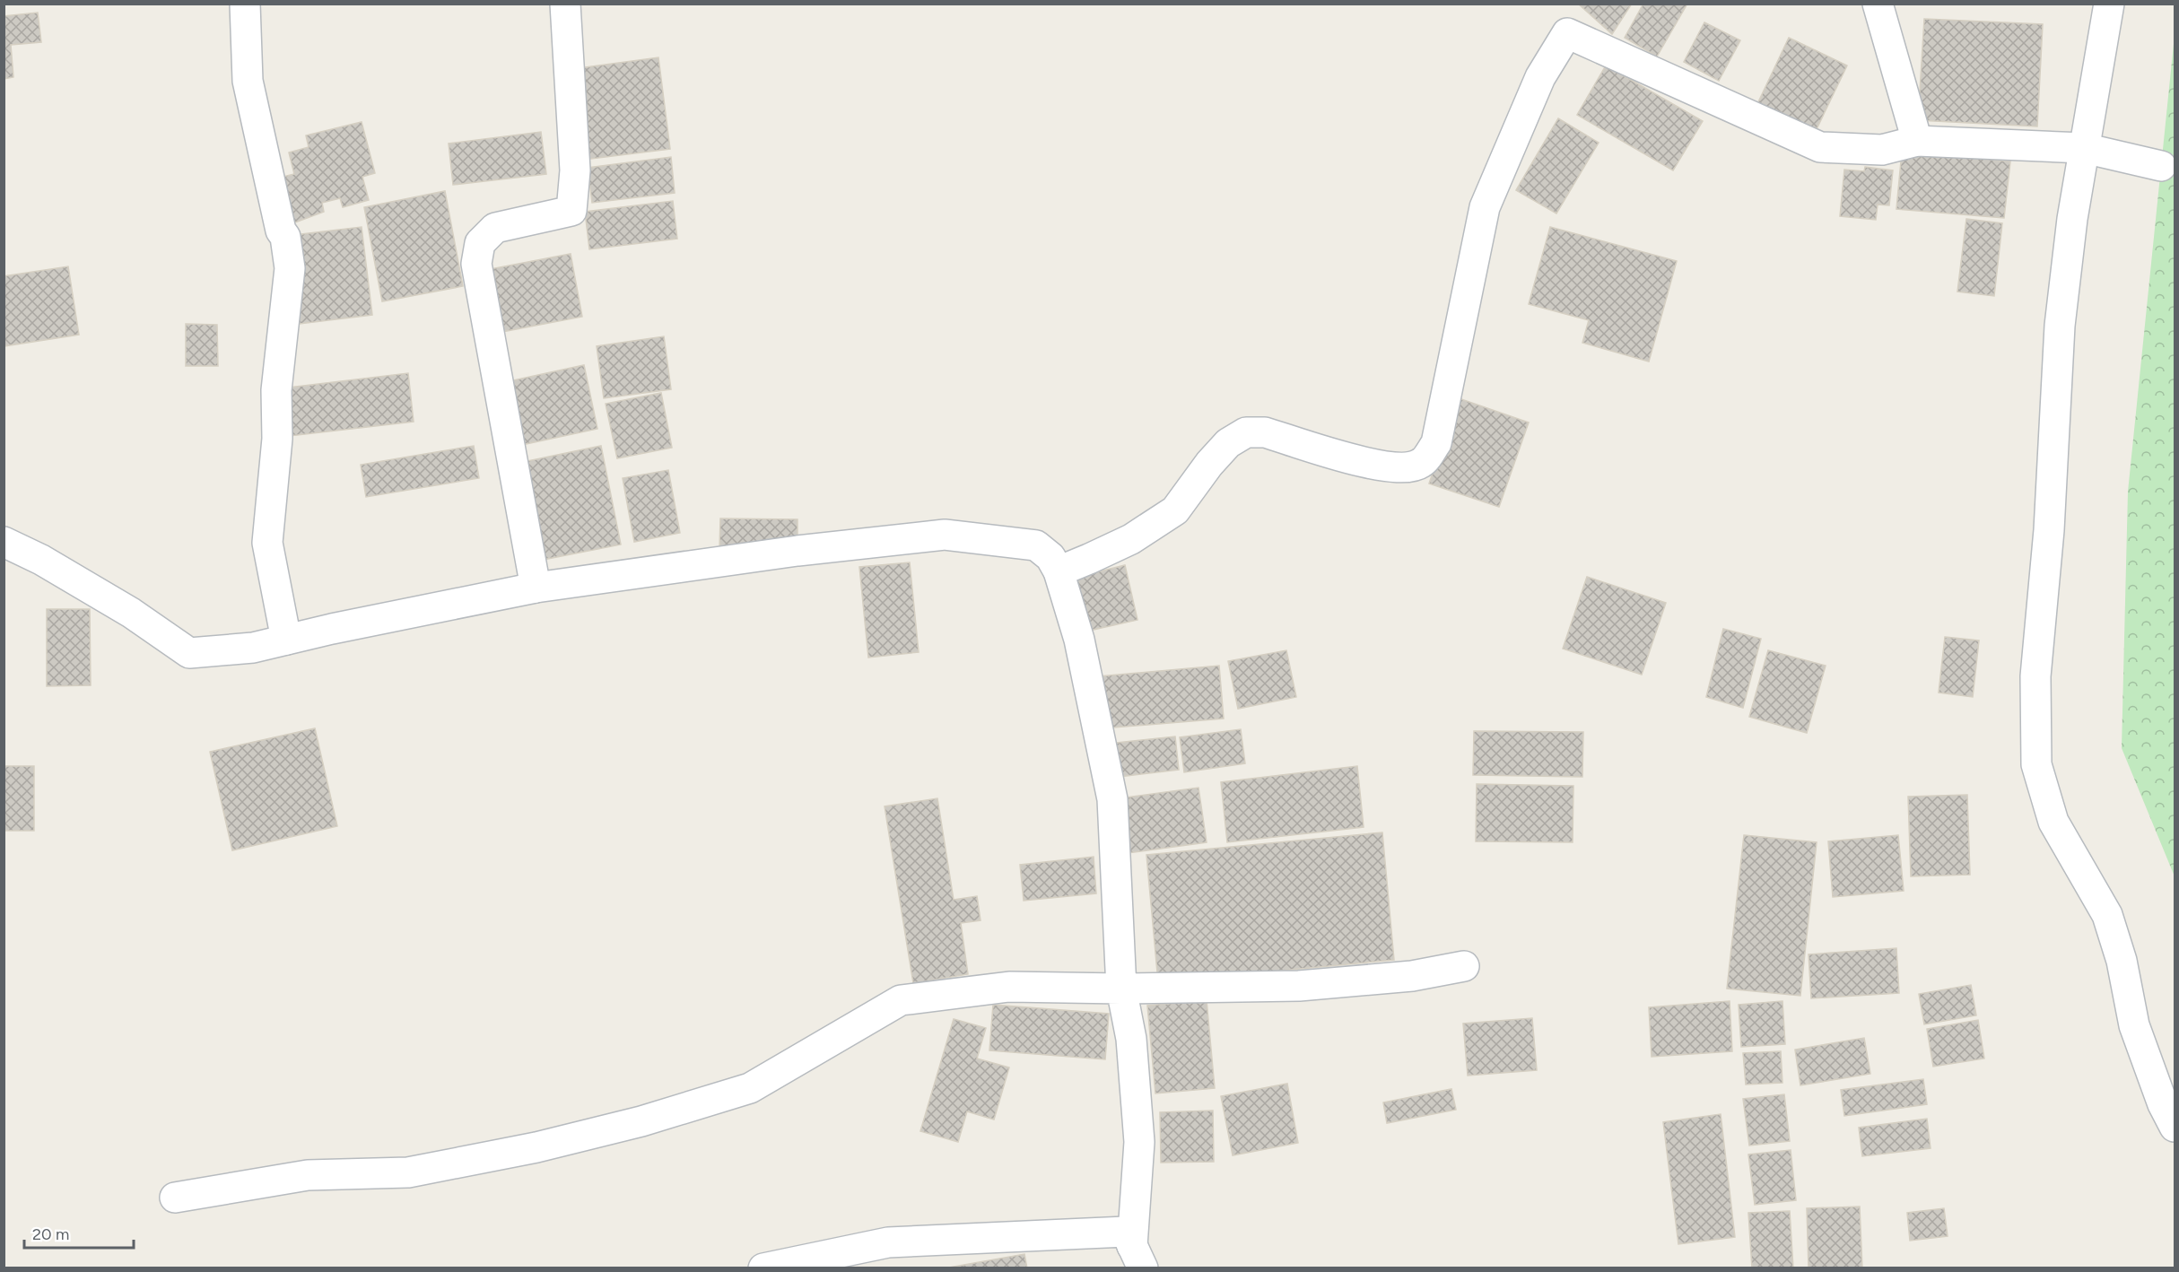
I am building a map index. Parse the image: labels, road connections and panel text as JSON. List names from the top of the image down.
{
  "scale_bar": "20 m"
}
